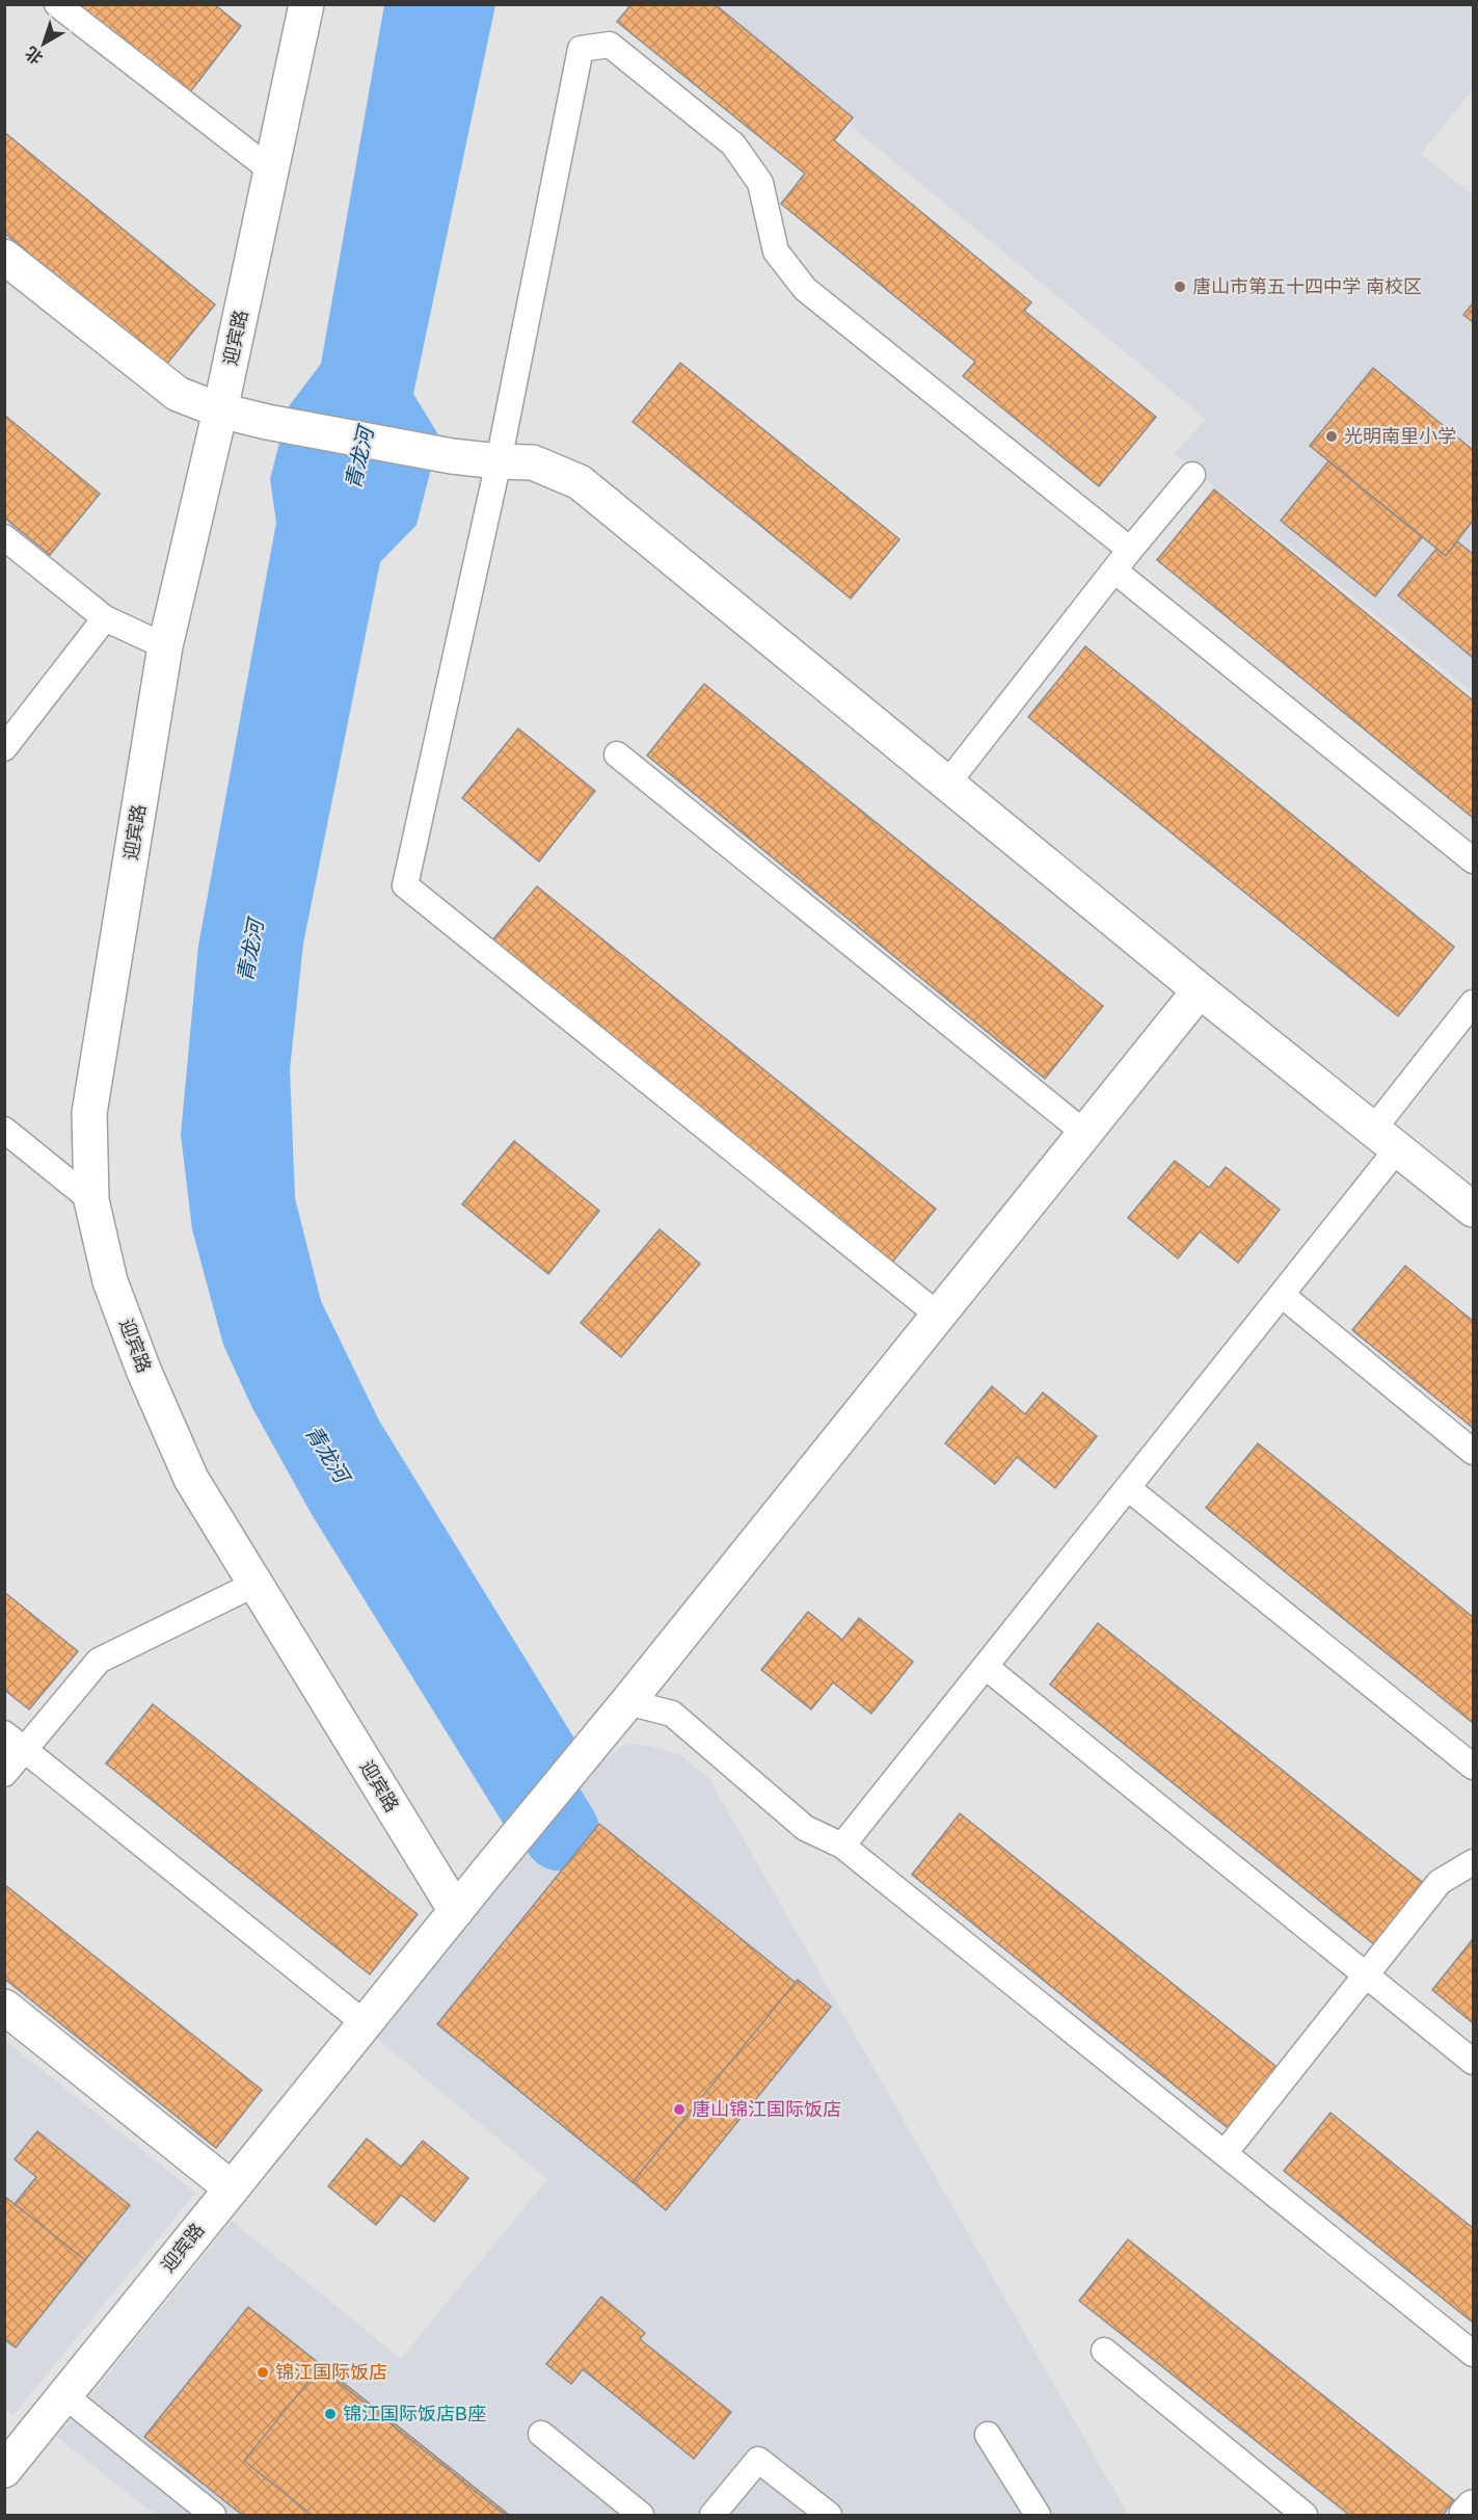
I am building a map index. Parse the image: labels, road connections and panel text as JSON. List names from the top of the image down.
{
  "streets": {
    "street": ["迎宾路"]
  },
  "water": ["青龙河"],
  "places": [
    "唐山市第五十四中学 南校区",
    "光明南里小学",
    "唐山锦江国际饭店",
    "锦江国际饭店",
    "锦江国际饭店B座"
  ],
  "north": "bottom left"
}
